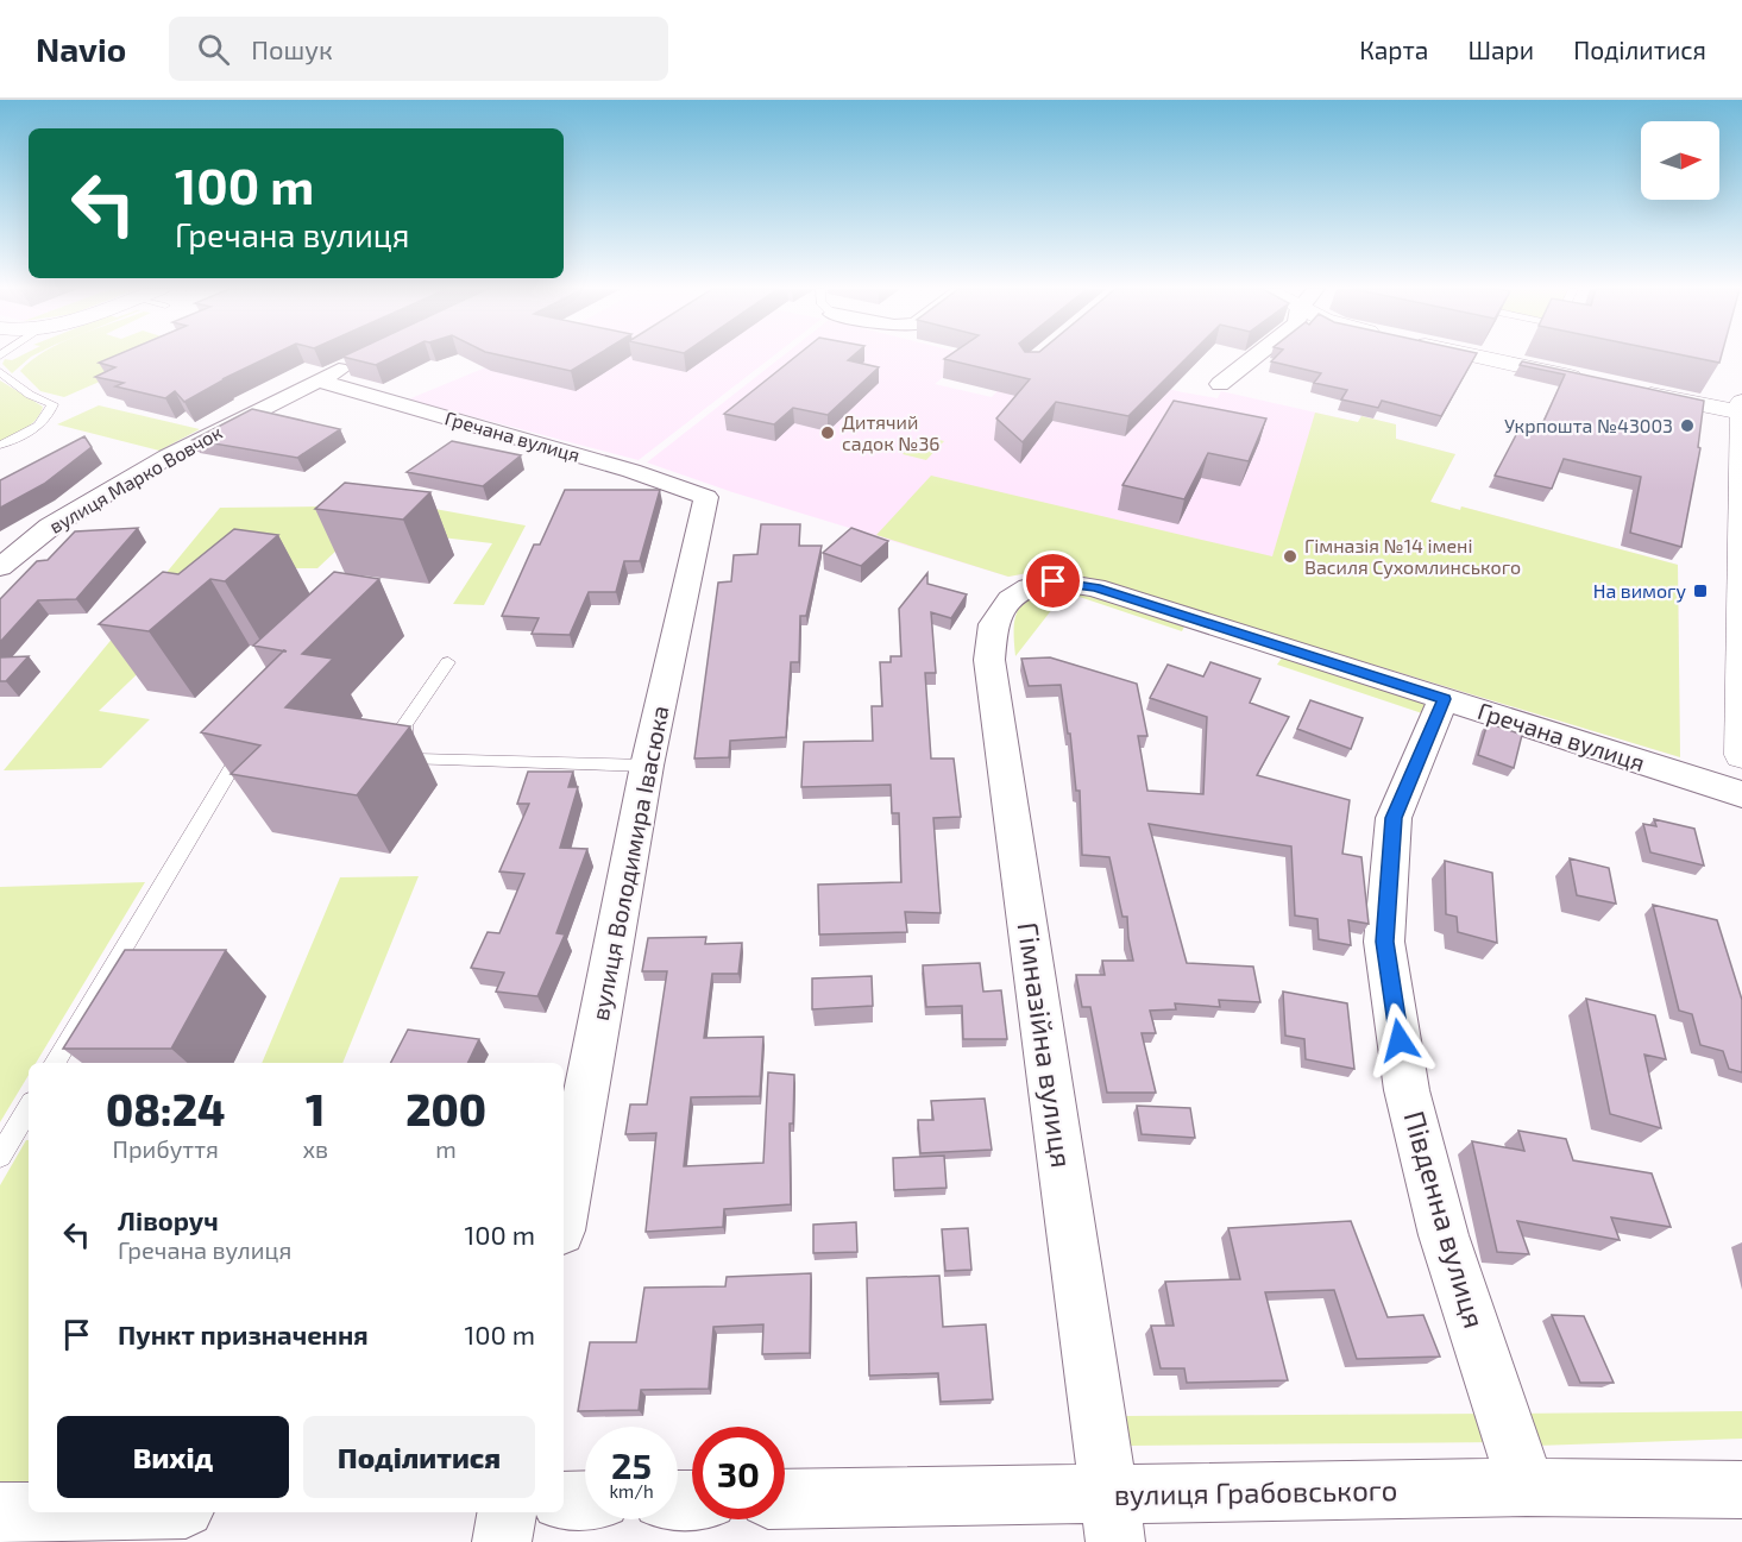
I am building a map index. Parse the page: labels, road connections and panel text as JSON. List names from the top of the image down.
{
  "streets": {
    "street": [
      "Гречана вулиця",
      "вулиця Марко Вовчок",
      "вулиця Володимира Івасюка",
      "Гімназійна вулиця",
      "Південна вулиця",
      "вулиця Грабовського"
    ]
  },
  "crossings": [
    ["Гречана вулиця", "вулиця Марко Вовчок"],
    ["Гречана вулиця", "вулиця Володимира Івасюка"],
    ["Гречана вулиця", "Гімназійна вулиця"],
    ["Гречана вулиця", "Південна вулиця"],
    ["Гімназійна вулиця", "вулиця Грабовського"],
    ["Південна вулиця", "вулиця Грабовського"]
  ],
  "places": {
    "other": ["Укрпошта №43003", "Дитячий садок №36", "Гімназія №14 імені Василя Сухомлинського"],
    "transit": ["На вимогу"]
  },
  "north": "right",
  "page": {
    "header": "Navio",
    "search": "Пошук",
    "nav": ["Карта", "Шари", "Поділитися"],
    "turn": ["100 m", "Гречана вулиця"],
    "eta": [
      "08:24",
      "Прибуття",
      "1",
      "хв",
      "200",
      "m"
    ],
    "list": [
      {
        "name": "Ліворуч",
        "note": "Гречана вулиця",
        "value": "100 m"
      },
      {
        "name": "Пункт призначення",
        "value": "100 m"
      }
    ],
    "buttons": ["Вихід", "Поділитися"],
    "speed": "25 km/h",
    "limit": "30"
  }
}
